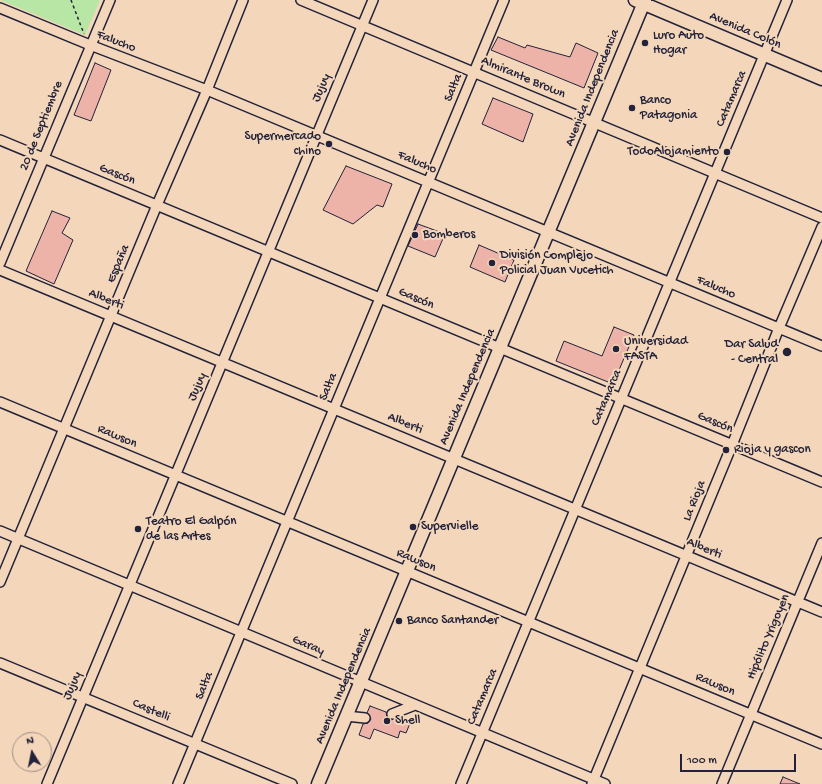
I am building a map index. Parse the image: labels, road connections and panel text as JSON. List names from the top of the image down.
{
  "streets": {
    "main road": ["Avenida Colón", "Avenida Independencia"],
    "street": [
      "Falucho",
      "Almirante Brown",
      "Jujuy",
      "Salta",
      "Catamarca",
      "20 de Septiembre",
      "Gascón",
      "España",
      "Alberti",
      "Rawson",
      "La Rioja",
      "Hipólito Yrigoyen",
      "Garay",
      "Castelli"
    ]
  },
  "crossings": [
    ["Avenida Colón", "Avenida Independencia"],
    ["Avenida Colón", "Catamarca"],
    ["Falucho", "Jujuy"],
    ["Falucho", "Salta"],
    ["Falucho", "Avenida Independencia"],
    ["Falucho", "Catamarca"],
    ["Falucho", "20 de Septiembre"],
    ["Falucho", "España"],
    ["Falucho", "La Rioja"],
    ["Almirante Brown", "Jujuy"],
    ["Almirante Brown", "Salta"],
    ["Almirante Brown", "Avenida Independencia"],
    ["Almirante Brown", "Catamarca"],
    ["Jujuy", "Gascón"],
    ["Jujuy", "Alberti"],
    ["Jujuy", "Rawson"],
    ["Jujuy", "Garay"],
    ["Jujuy", "Castelli"],
    ["Salta", "Gascón"],
    ["Salta", "Alberti"],
    ["Salta", "Rawson"],
    ["Salta", "Garay"],
    ["Salta", "Castelli"],
    ["Avenida Independencia", "Gascón"],
    ["Avenida Independencia", "Alberti"],
    ["Avenida Independencia", "Rawson"],
    ["Avenida Independencia", "Garay"],
    ["Catamarca", "Gascón"],
    ["Catamarca", "Alberti"],
    ["Catamarca", "Rawson"],
    ["Catamarca", "Garay"],
    ["20 de Septiembre", "Gascón"],
    ["Gascón", "España"],
    ["Gascón", "La Rioja"],
    ["España", "Alberti"],
    ["España", "Rawson"],
    ["España", "Garay"],
    ["Alberti", "La Rioja"],
    ["Alberti", "Hipólito Yrigoyen"],
    ["Rawson", "La Rioja"],
    ["Rawson", "Hipólito Yrigoyen"],
    ["La Rioja", "Garay"]
  ],
  "places": [
    "Luro Auto Hogar",
    "Banco Patagonia",
    "Supermercado chino",
    "TodoAlojamiento",
    "Bomberos",
    "División Complejo Policial Juan Vucetich",
    "Universidad FASTA",
    "Dar Salud - Central",
    "Rioja y gascon",
    "Supervielle",
    "Teatro El Galpón de las Artes",
    "Banco Santander",
    "Shell"
  ],
  "scale_bar": "100 m",
  "north": "top"
}
